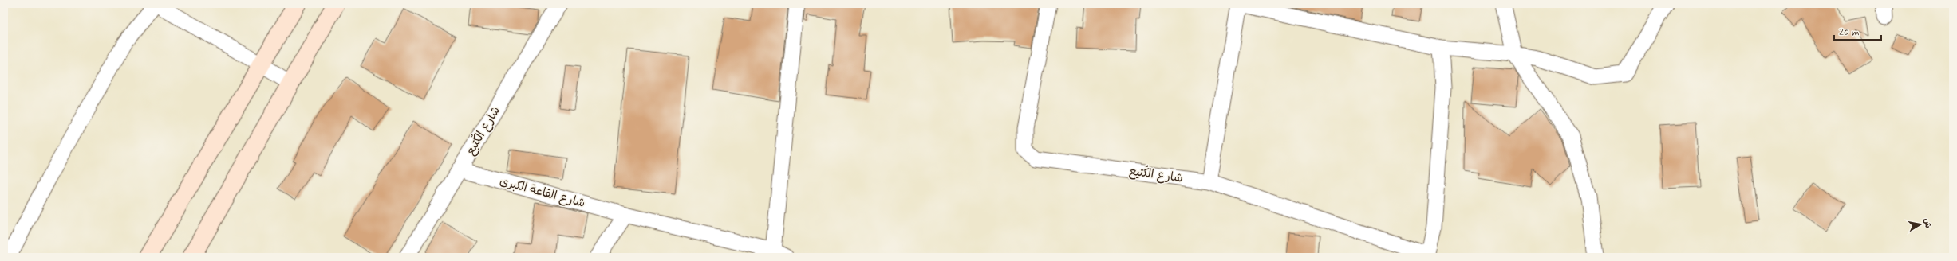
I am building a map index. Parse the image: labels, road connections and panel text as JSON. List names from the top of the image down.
{
  "streets": {
    "street": ["شارع الكُتيع", "شارع القاعة الكبرى"]
  },
  "crossings": [
    ["شارع الكُتيع", "شارع القاعة الكبرى"]
  ],
  "scale_bar": "20 m",
  "north": "right"
}
